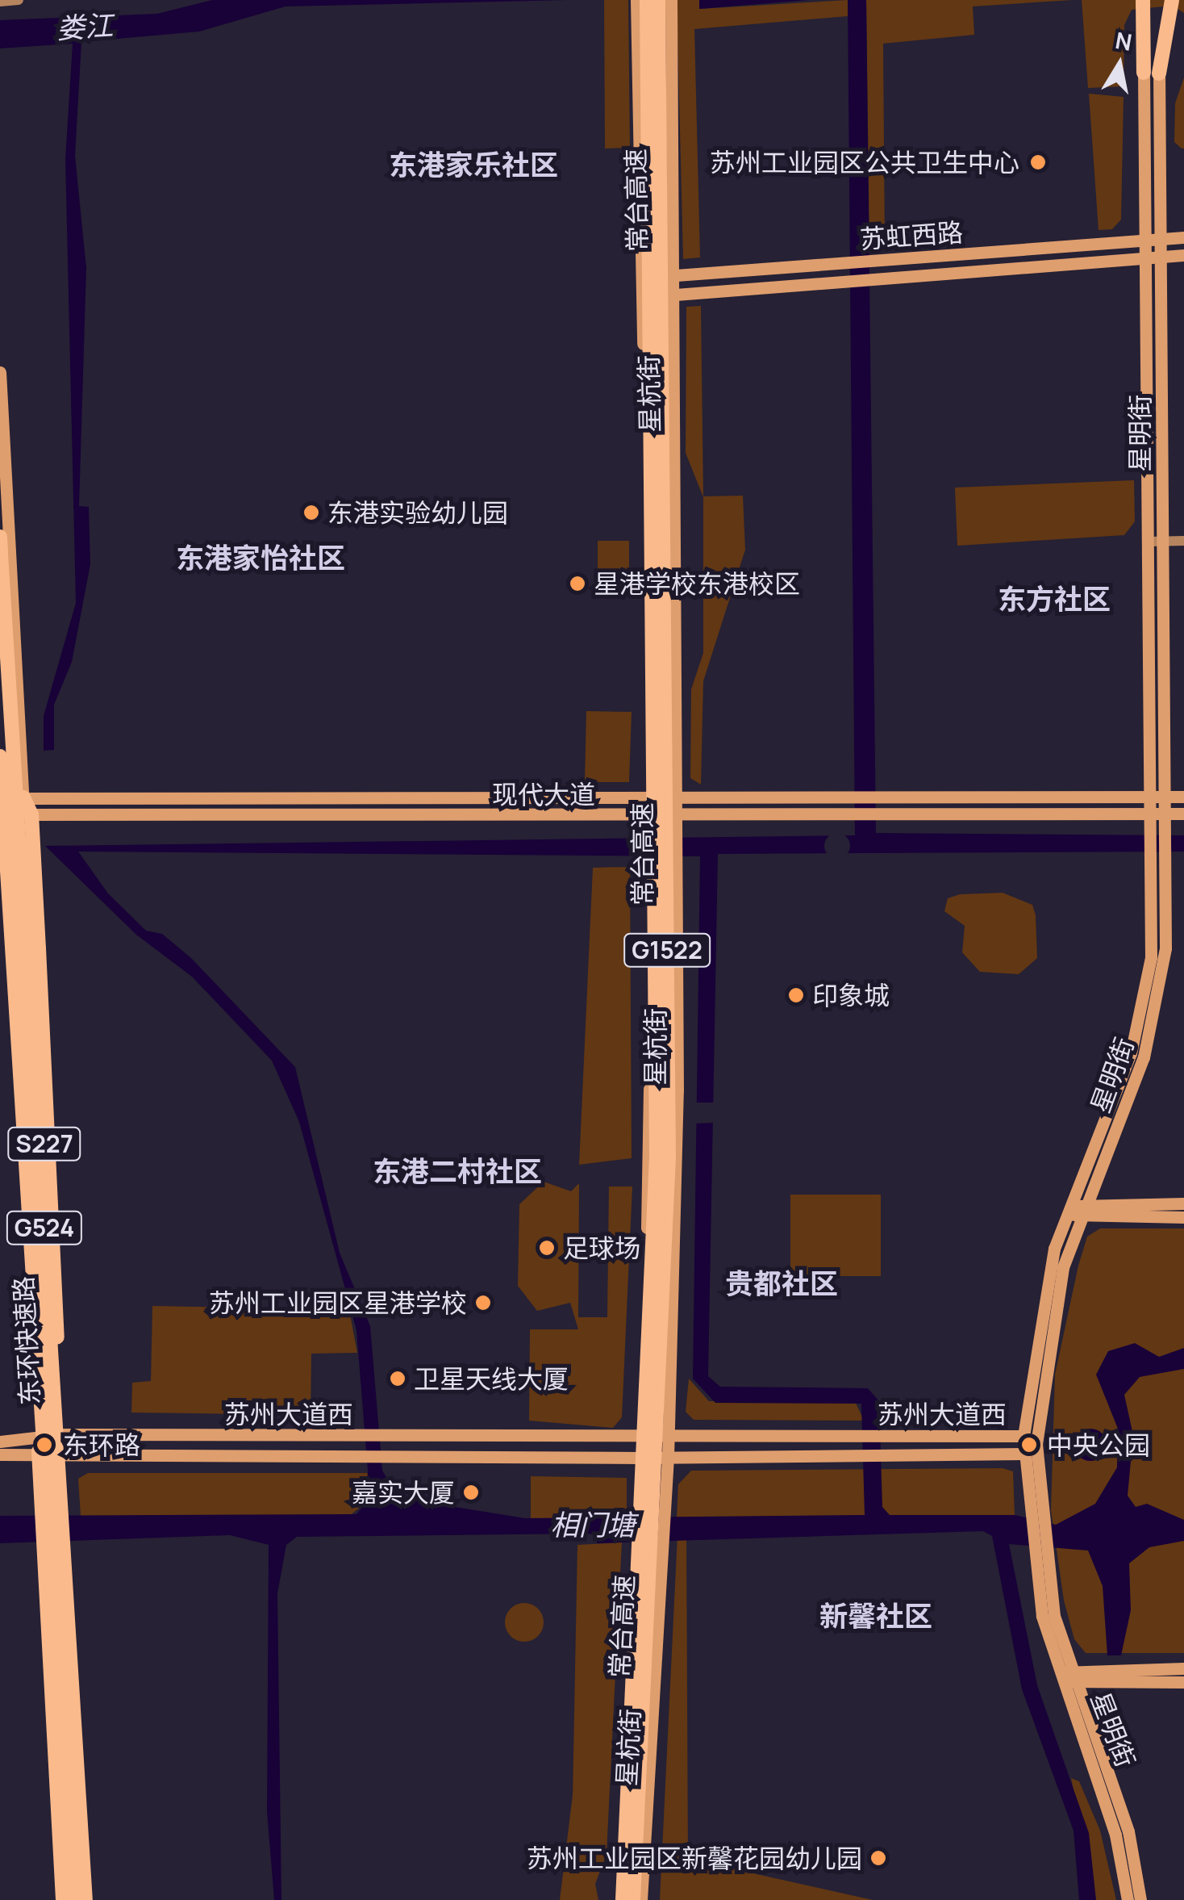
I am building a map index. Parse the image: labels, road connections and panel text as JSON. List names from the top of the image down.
{
  "streets": {
    "highway": [
      "常台高速",
      "G1522",
      "G524",
      "东环快速路"
    ],
    "main road": [
      "苏虹西路",
      "星杭街",
      "星明街",
      "现代大道",
      "S227",
      "苏州大道西"
    ]
  },
  "crossings": [
    ["苏虹西路", "星杭街"],
    ["苏虹西路", "星明街"],
    ["星杭街", "现代大道"],
    ["星杭街", "苏州大道西"],
    ["星明街", "现代大道"],
    ["星明街", "苏州大道西"],
    ["现代大道", "S227"],
    ["S227", "东环快速路"],
    ["S227", "苏州大道西"]
  ],
  "districts": [
    "东港家乐社区",
    "东港家怡社区",
    "东方社区",
    "东港二村社区",
    "贵都社区",
    "新馨社区"
  ],
  "water": ["娄江", "相门塘"],
  "places": [
    "苏州工业园区公共卫生中心",
    "东港实验幼儿园",
    "星港学校东港校区",
    "印象城",
    "足球场",
    "苏州工业园区星港学校",
    "卫星天线大厦",
    "东环路",
    "中央公园",
    "嘉实大厦",
    "苏州工业园区新馨花园幼儿园"
  ],
  "north": "top"
}
